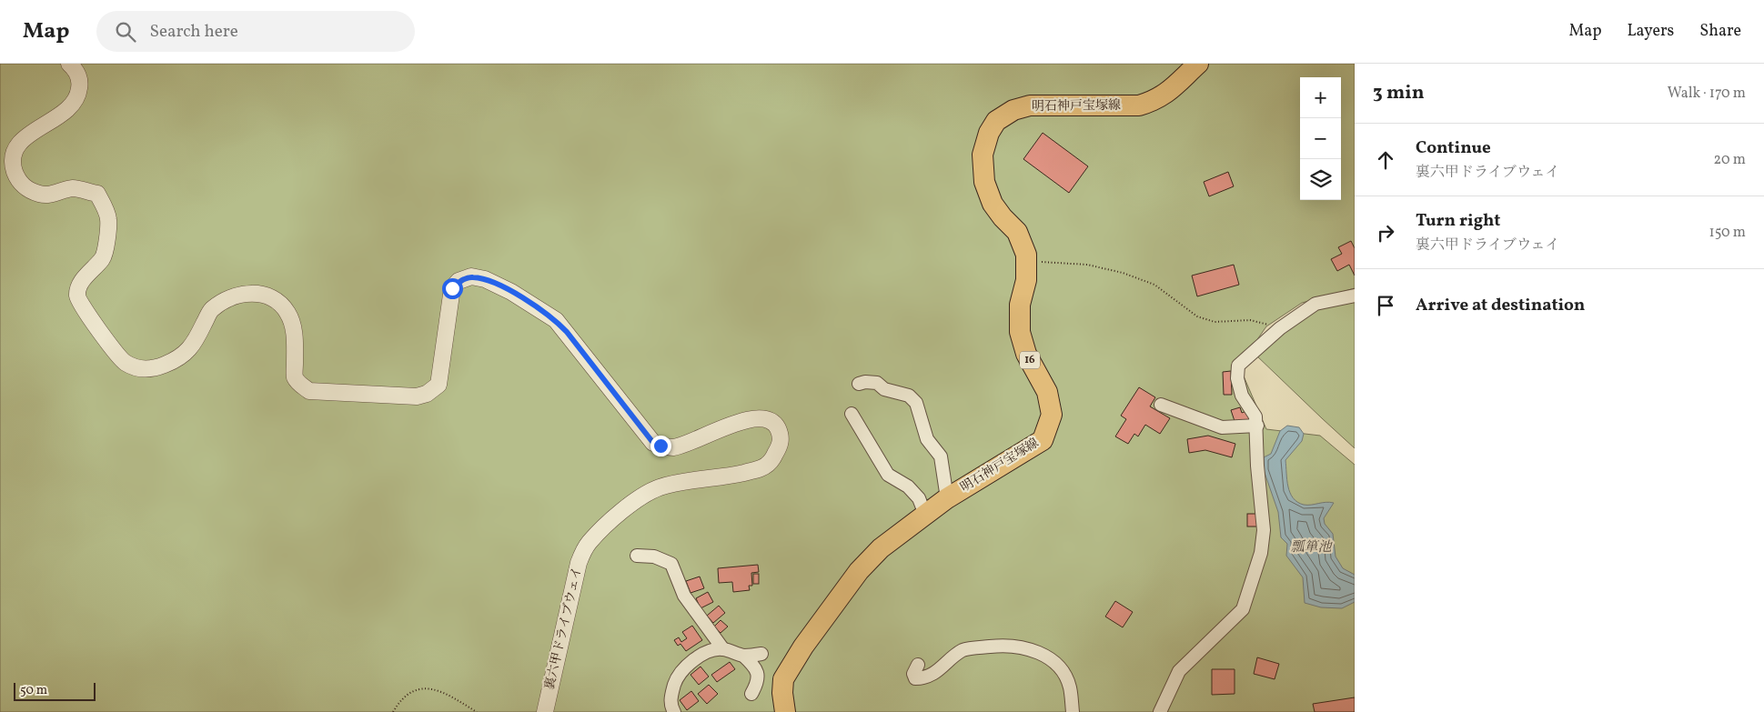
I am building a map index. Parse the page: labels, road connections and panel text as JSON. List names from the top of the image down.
{
  "streets": {
    "main road": ["明石神戸宝塚線", "16"],
    "street": ["裏六甲ドライブウェイ"]
  },
  "water": ["瓢箪池"],
  "scale_bar": "50 m",
  "page": {
    "header": "Map",
    "search": "Search here",
    "nav": ["Map", "Layers", "Share"],
    "heading": ["3 min", "Walk · 170 m"],
    "map_buttons": ["+", "−"],
    "list": [
      ["Continue", "裏六甲ドライブウェイ", "20 m"],
      ["Turn right", "裏六甲ドライブウェイ", "150 m"],
      "Arrive at destination"
    ],
    "scale": "50 m"
  }
}
